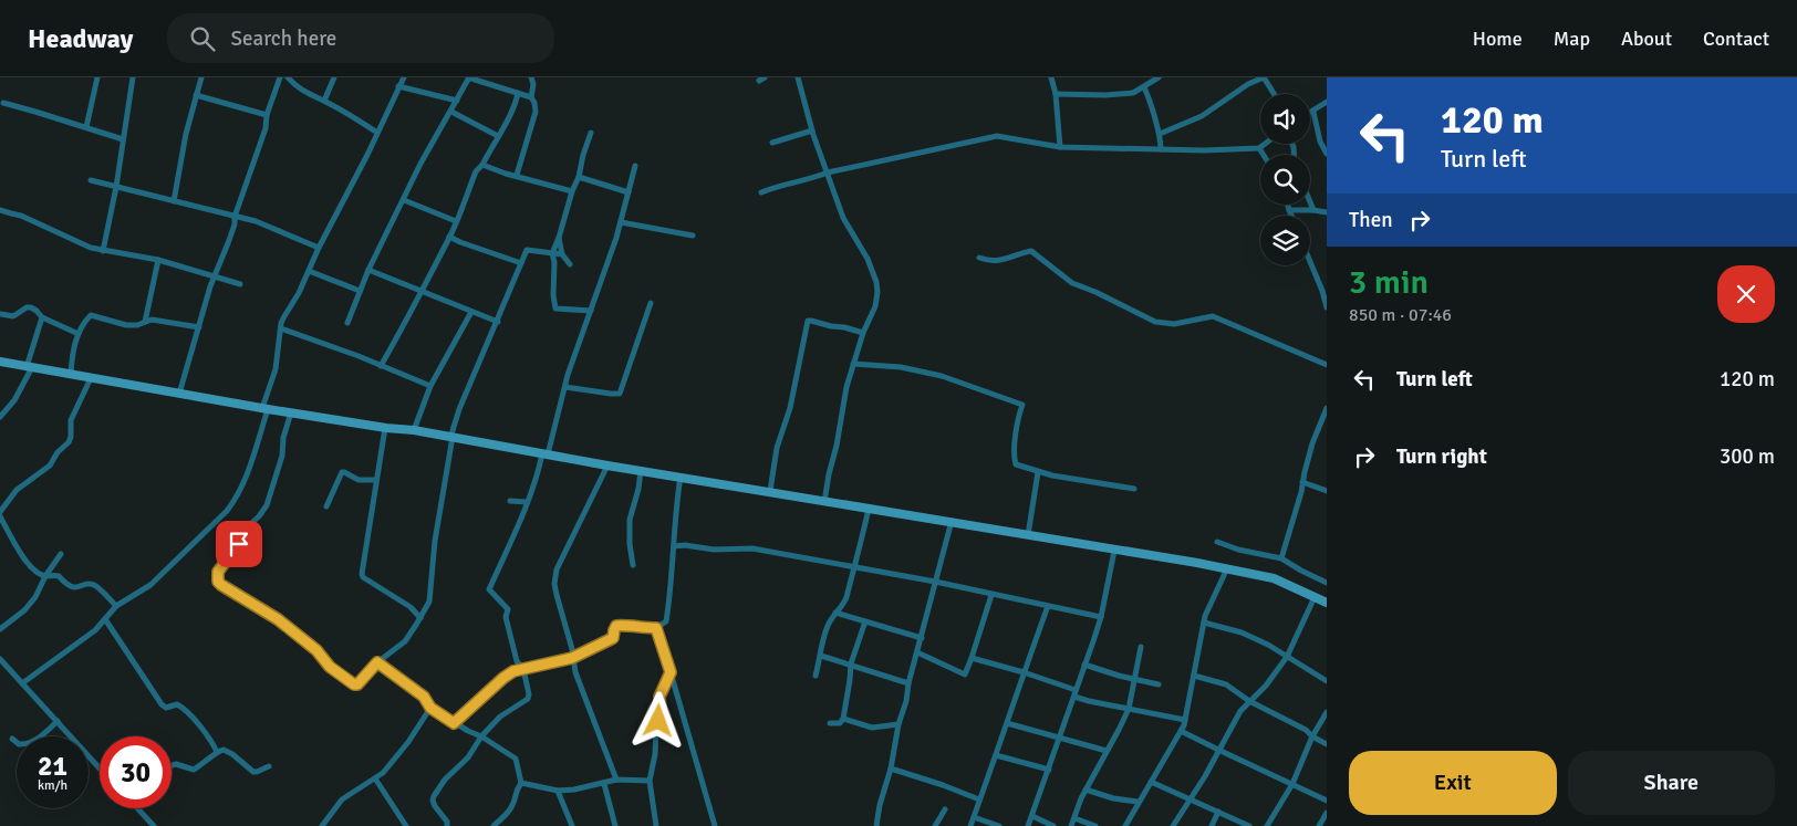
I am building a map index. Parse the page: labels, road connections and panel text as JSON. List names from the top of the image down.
{
  "page": {
    "header": "Headway",
    "search": "Search here",
    "nav": [
      "Home",
      "Map",
      "About",
      "Contact"
    ],
    "turn": ["120 m", "Turn left"],
    "then": "Then",
    "heading": ["3 min", "850 m · 07:46"],
    "list": [
      {
        "name": "Turn left",
        "value": "120 m"
      },
      {
        "name": "Turn right",
        "value": "300 m"
      }
    ],
    "speed": "21 km/h",
    "limit": "30",
    "buttons": ["Exit", "Share"]
  }
}
